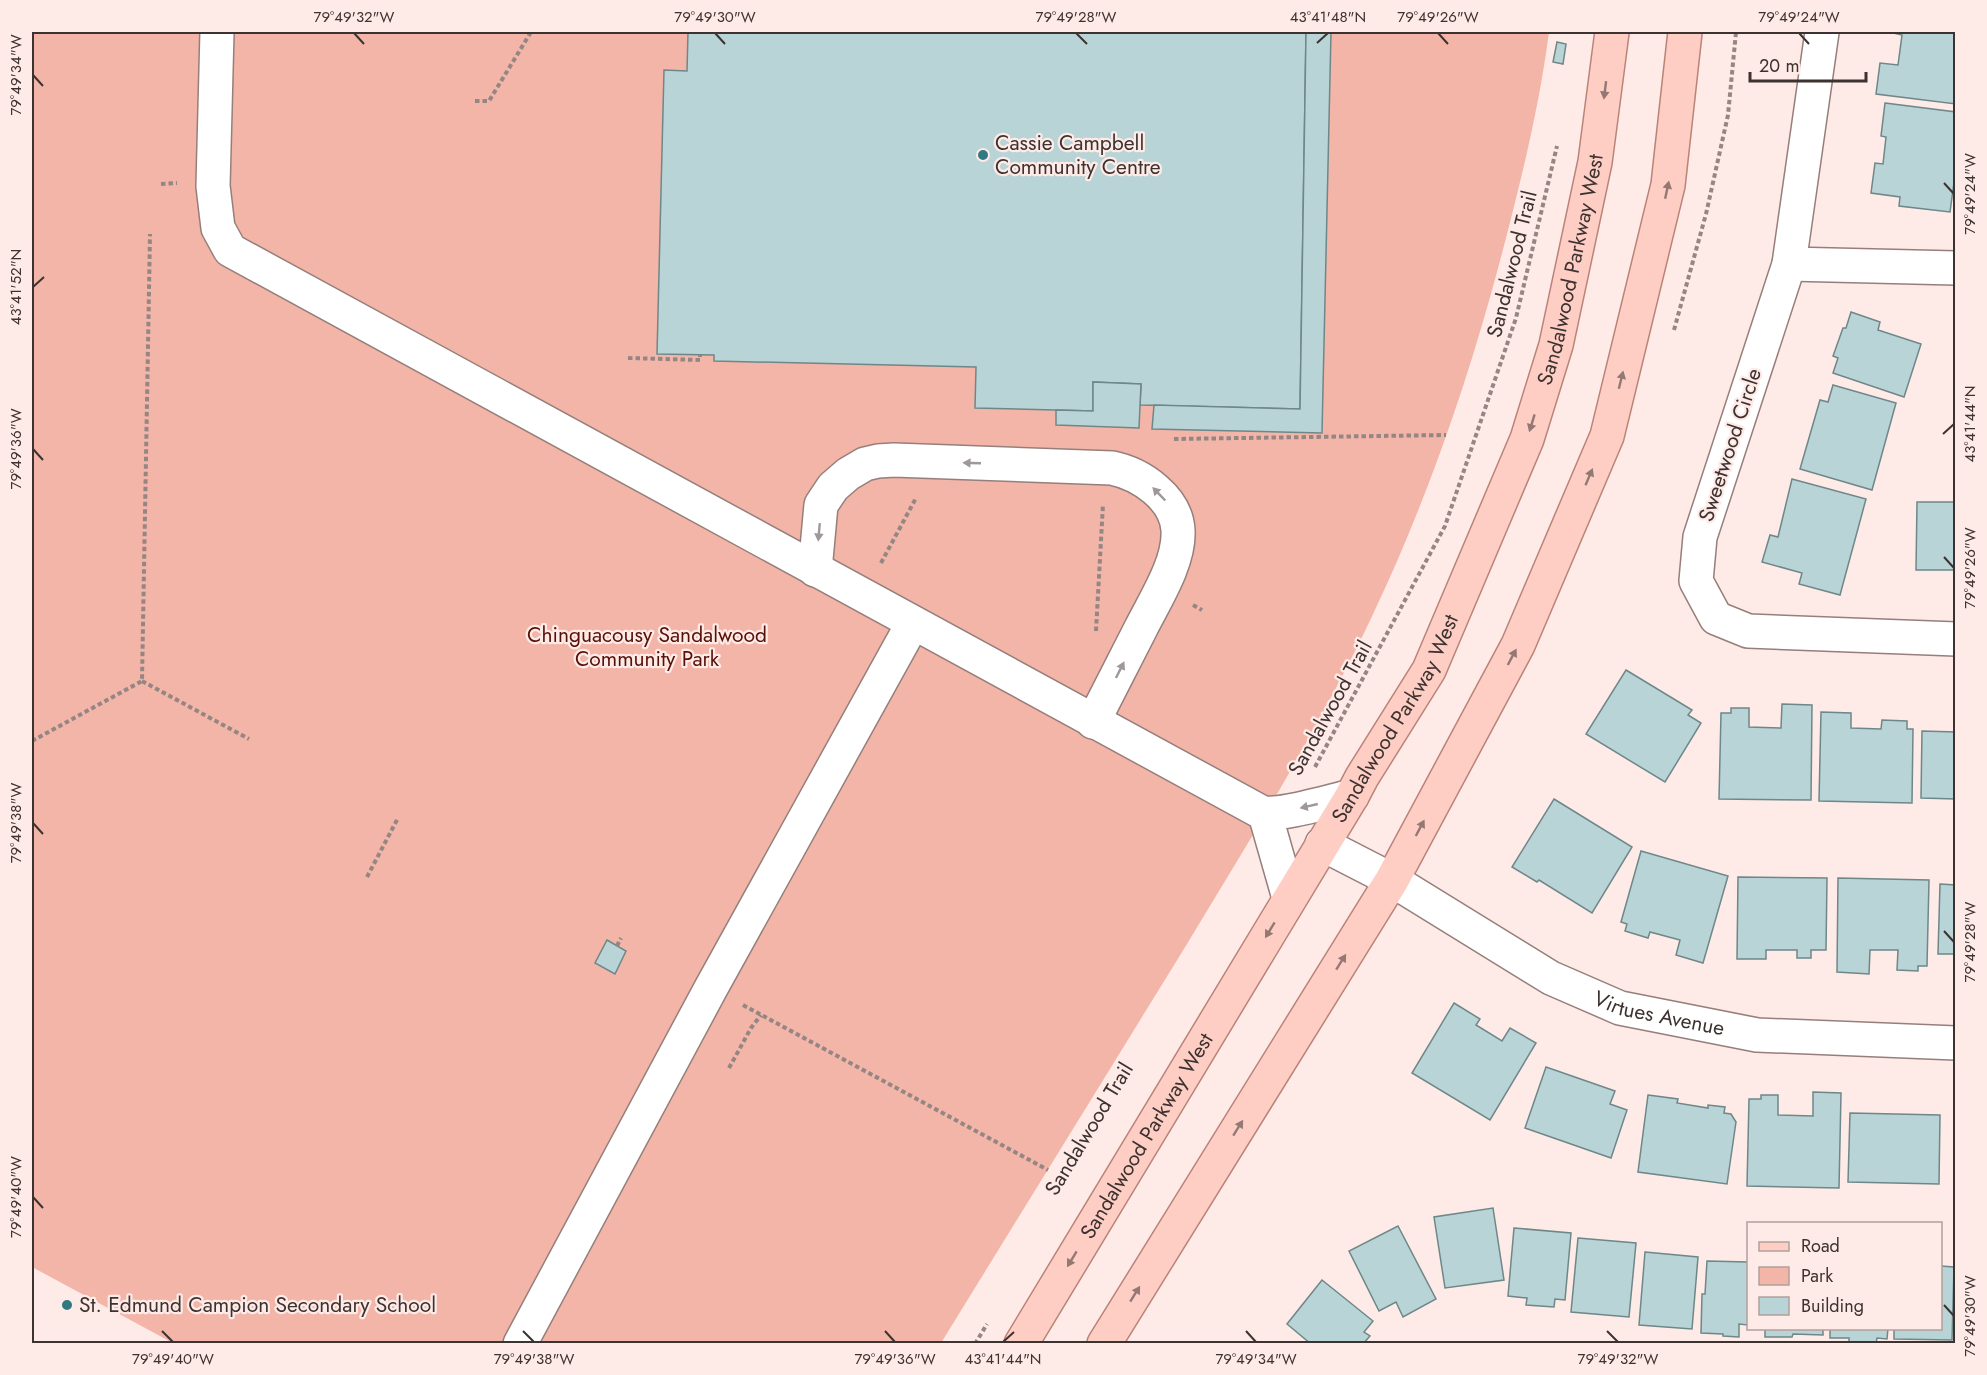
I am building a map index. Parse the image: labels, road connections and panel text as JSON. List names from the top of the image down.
{
  "streets": {
    "main road": ["Sandalwood Parkway West"],
    "street": ["Sweetwood Circle", "Virtues Avenue"],
    "path": ["Sandalwood Trail"]
  },
  "crossings": [
    ["Sandalwood Parkway West", "Virtues Avenue"]
  ],
  "parks": ["Chinguacousy Sandalwood Community Park"],
  "places": ["Cassie Campbell Community Centre", "St. Edmund Campion Secondary School"],
  "legend": ["Road", "Park", "Building"],
  "scale_bar": "20 m",
  "coordinates": [
    "79°49'32\"W",
    "79°49'30\"W",
    "79°49'28\"W",
    "43°41'48\"N",
    "79°49'26\"W",
    "79°49'24\"W",
    "79°49'34\"W",
    "43°41'52\"N",
    "43°41'44\"N",
    "79°49'36\"W",
    "79°49'38\"W",
    "79°49'40\"W"
  ]
}
